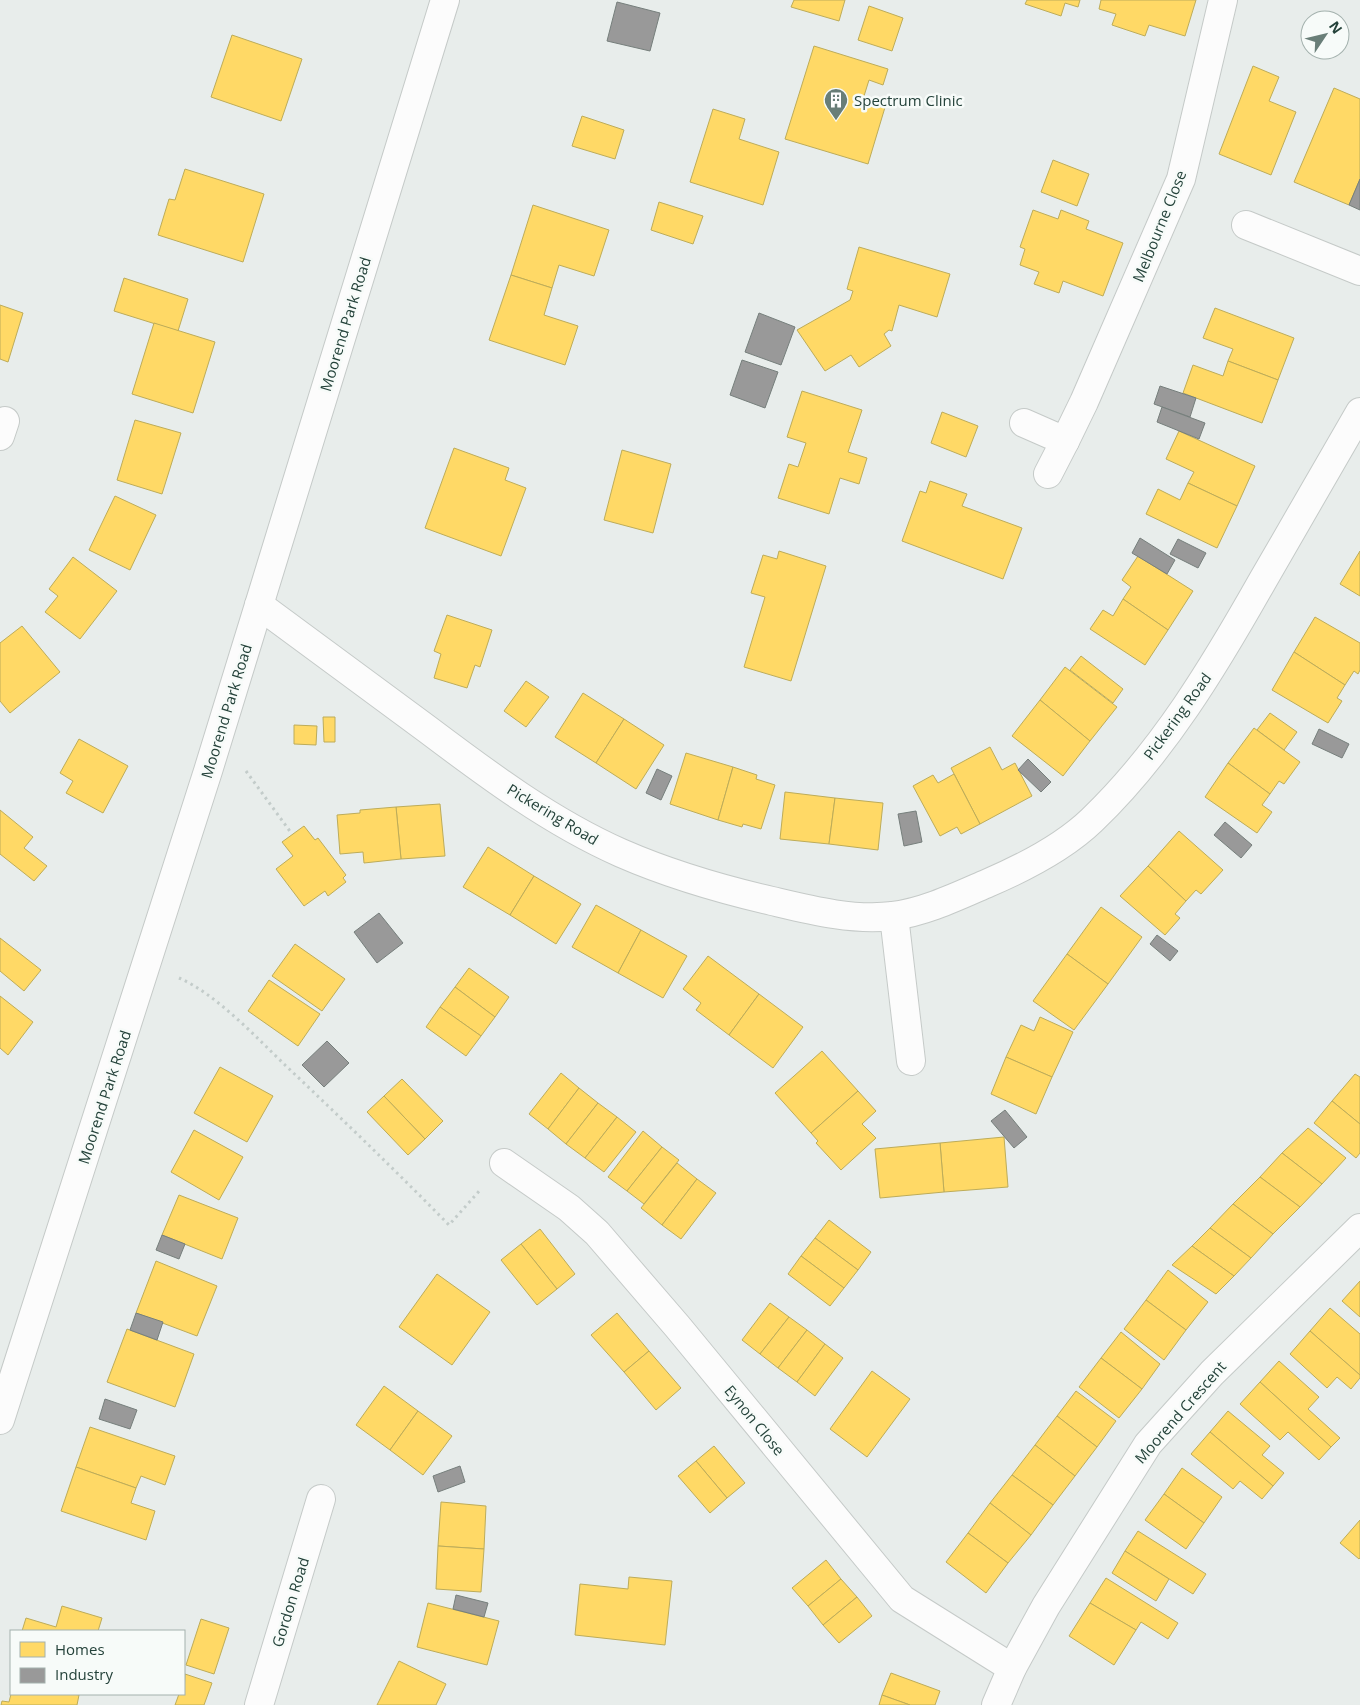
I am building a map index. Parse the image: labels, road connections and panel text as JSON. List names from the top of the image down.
{
  "streets": {
    "street": [
      "Melbourne Close",
      "Moorend Park Road",
      "Pickering Road",
      "Moorend Crescent",
      "Eynon Close",
      "Gordon Road"
    ]
  },
  "crossings": [
    ["Moorend Park Road", "Pickering Road"],
    ["Moorend Crescent", "Eynon Close"]
  ],
  "places": {
    "building": ["Spectrum Clinic"]
  },
  "legend": ["Homes", "Industry"],
  "north": "top right"
}
